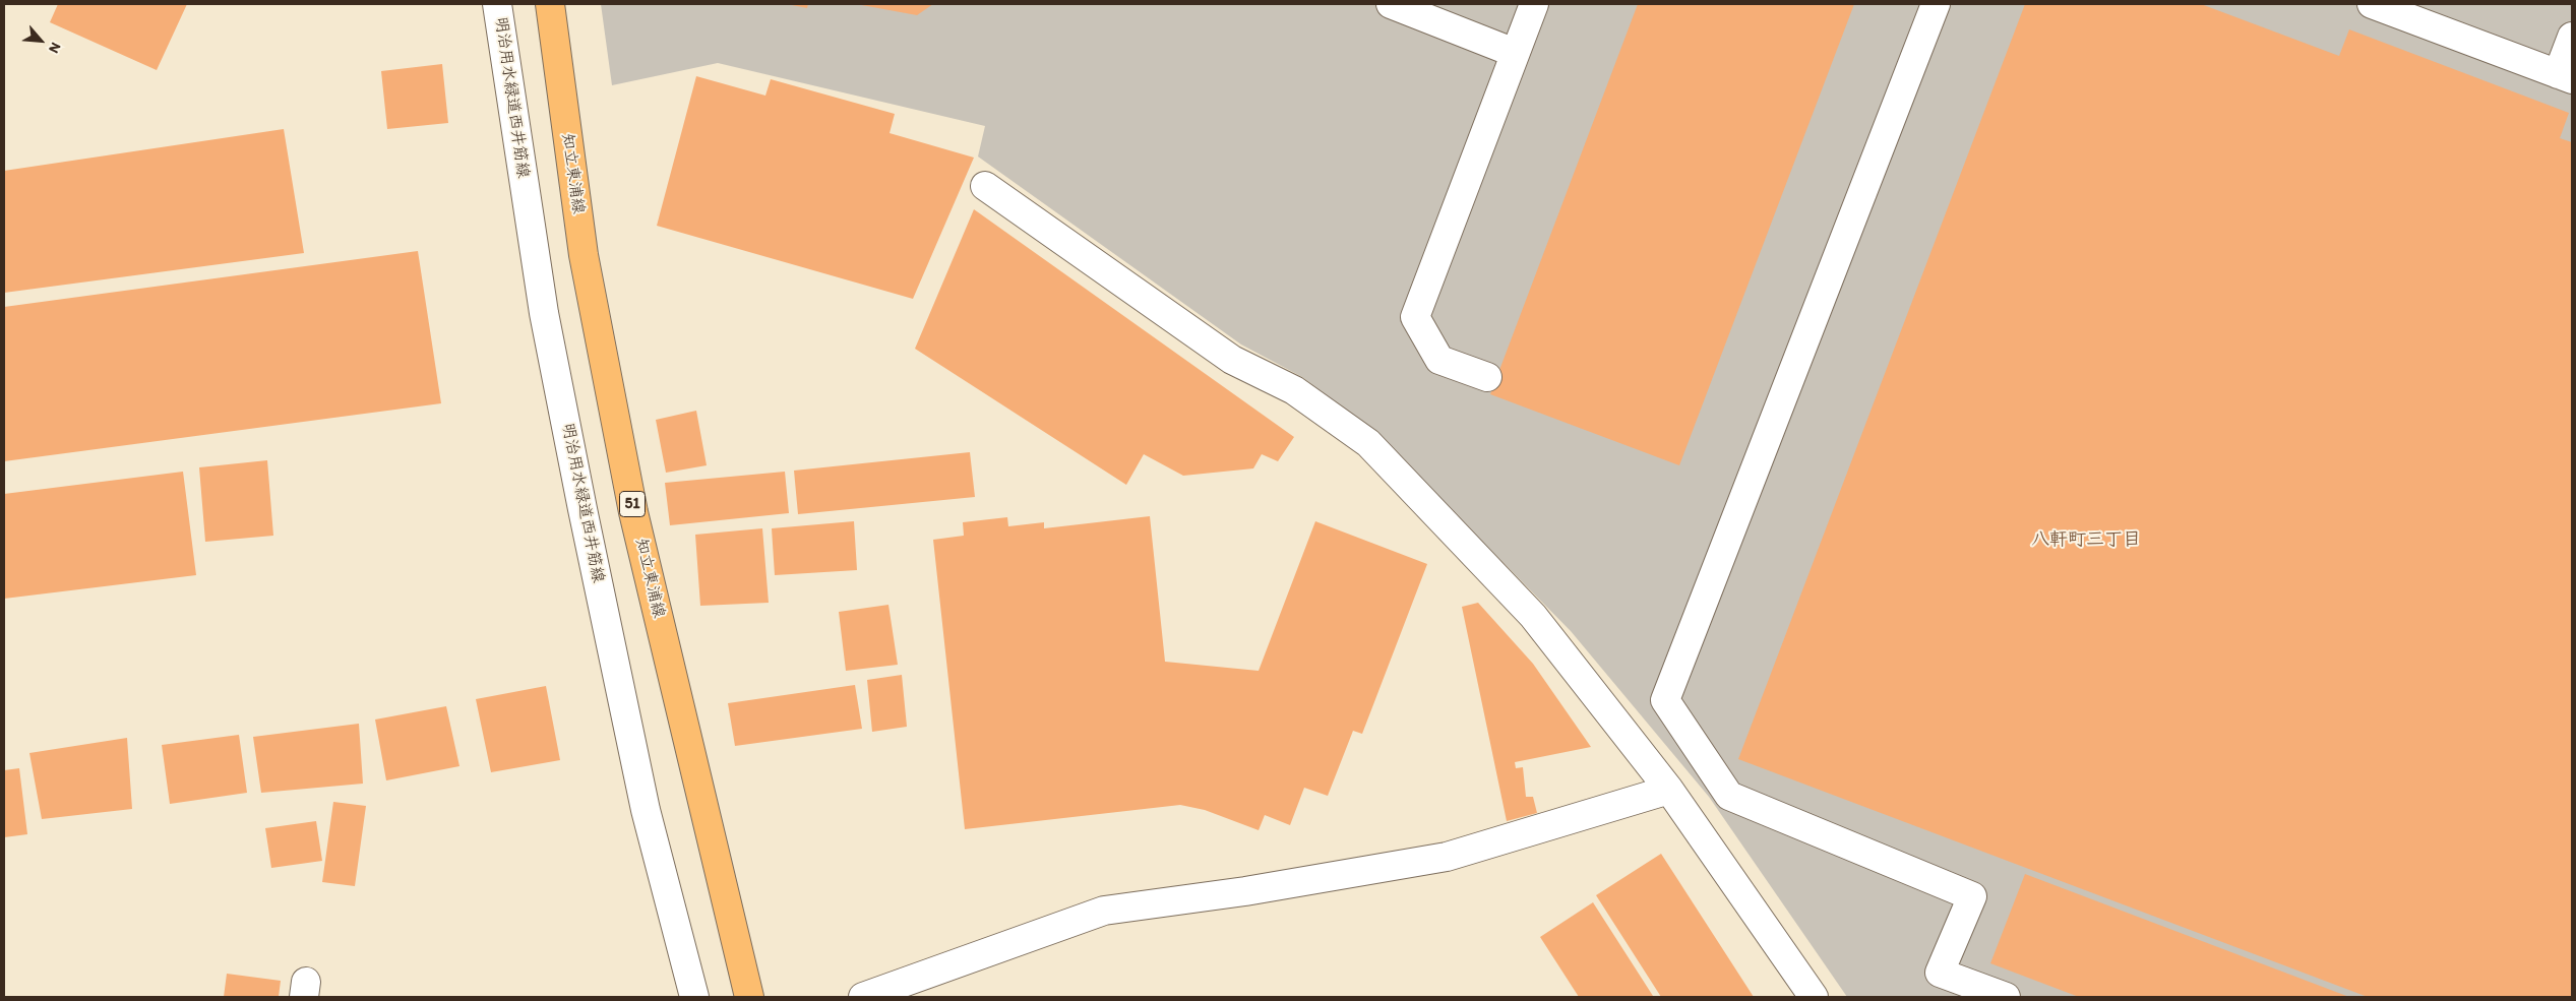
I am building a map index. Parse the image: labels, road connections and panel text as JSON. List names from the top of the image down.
{
  "streets": {
    "main road": ["知立東浦線", "51"],
    "street": ["明治用水緑道西井筋線"]
  },
  "districts": ["八軒町三丁目"],
  "north": "bottom right"
}
